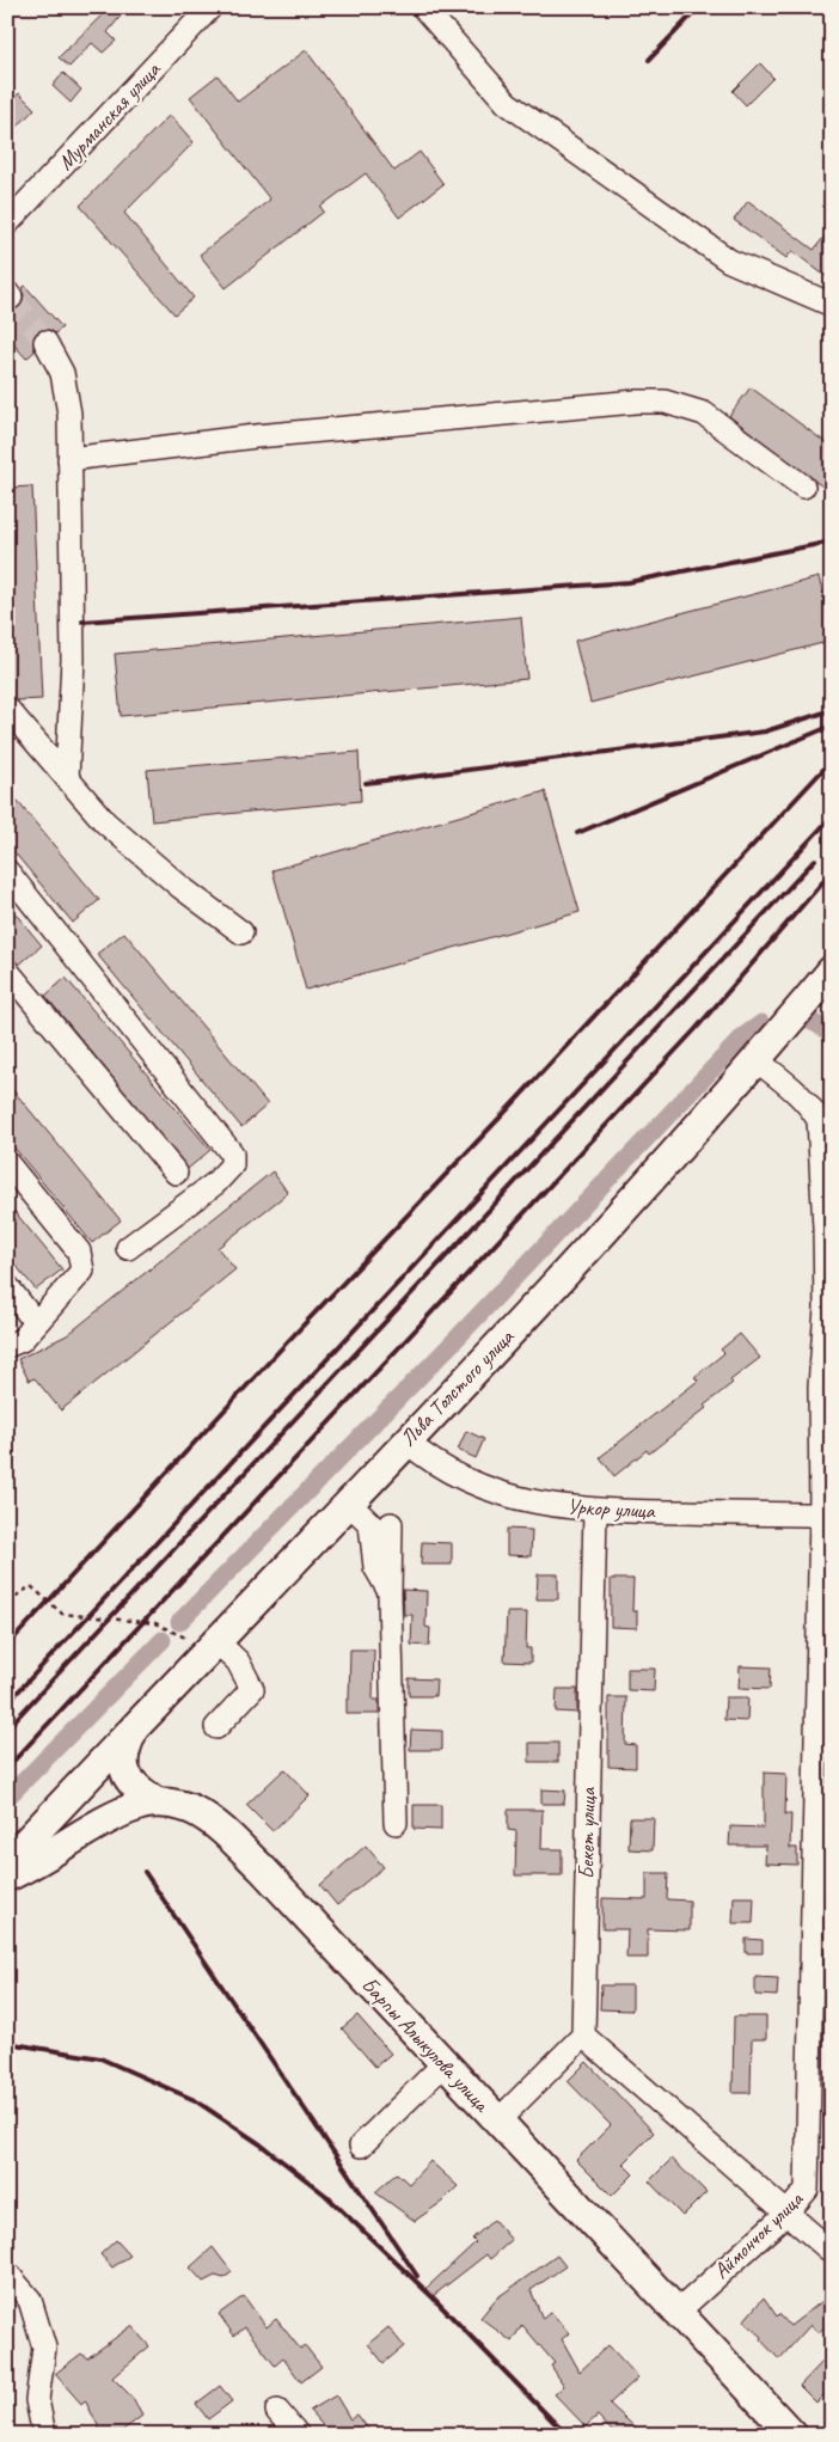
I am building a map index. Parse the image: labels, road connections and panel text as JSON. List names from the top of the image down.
{
  "streets": {
    "main road": ["Льва Толстого улица", "Барпы Алыкулова улица"],
    "street": [
      "Мурманская улица",
      "Уркор улица",
      "Бекет улица",
      "Аймончок улица"
    ]
  },
  "crossings": [
    ["Льва Толстого улица", "Уркор улица"],
    ["Льва Толстого улица", "Барпы Алыкулова улица"],
    ["Льва Толстого улица", "Аймончок улица"],
    ["Уркор улица", "Бекет улица"],
    ["Уркор улица", "Аймончок улица"],
    ["Барпы Алыкулова улица", "Аймончок улица"]
  ]
}
